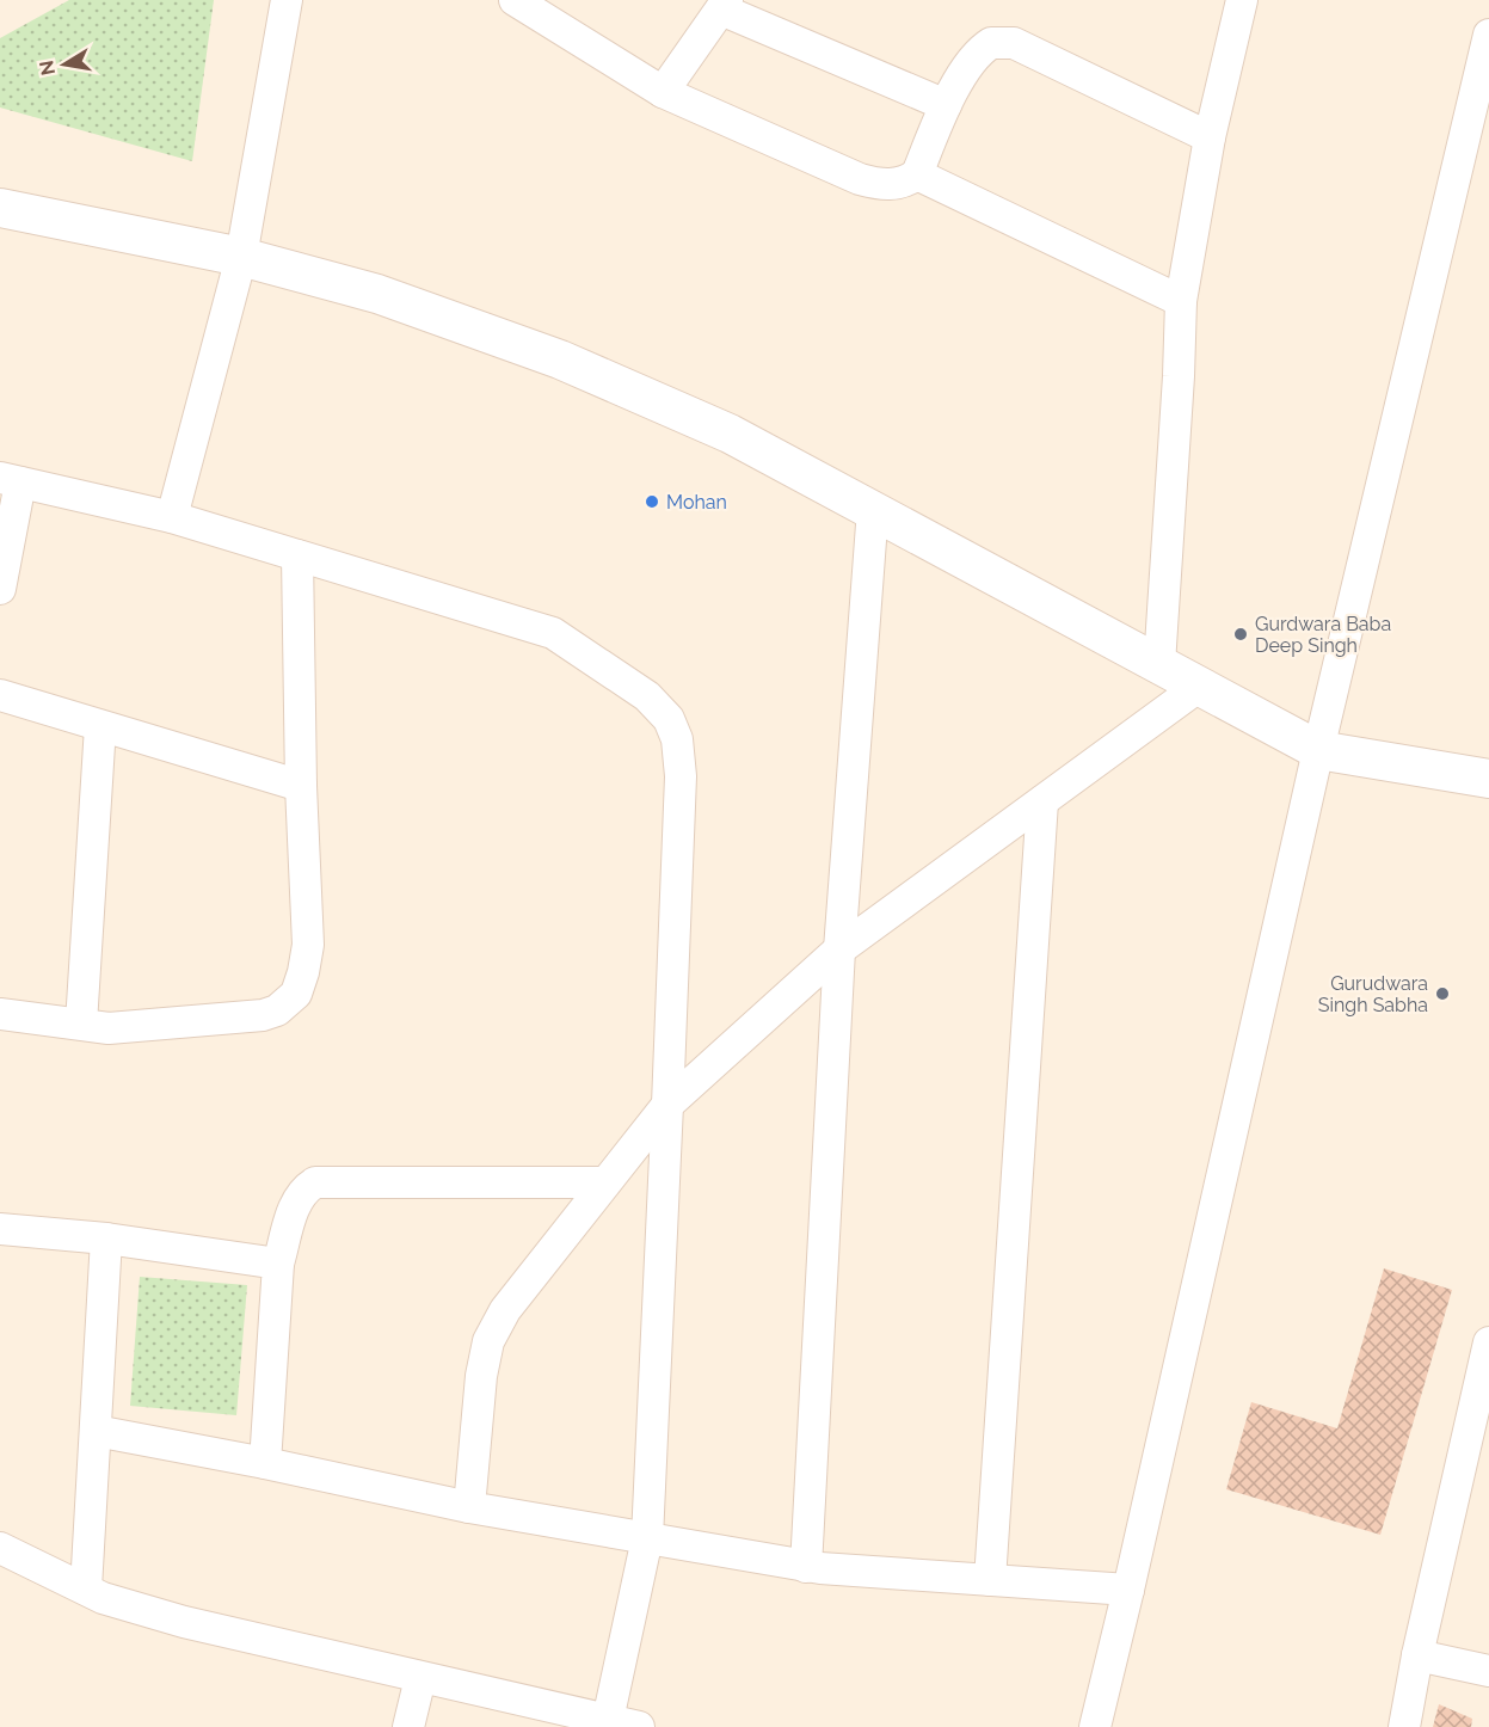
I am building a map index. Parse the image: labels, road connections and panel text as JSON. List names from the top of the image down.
{
  "places": ["Mohan", "Gurdwara Baba Deep Singh", "Gurudwara Singh Sabha"],
  "north": "left"
}
